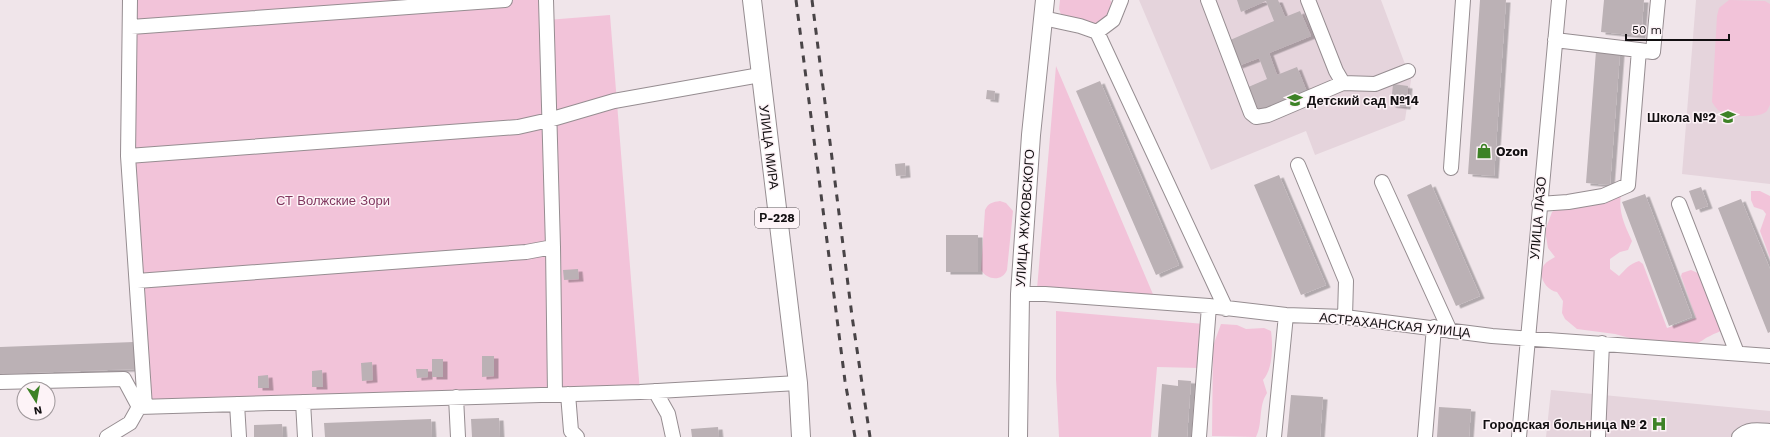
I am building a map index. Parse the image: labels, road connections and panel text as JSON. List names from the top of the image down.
{
  "streets": {
    "main road": ["УЛИЦА МИРА", "Р-228", "УЛИЦА ЖУКОВСКОГО"],
    "street": ["УЛИЦА ЛАЗО", "АСТРАХАНСКАЯ УЛИЦА"]
  },
  "crossings": [
    ["УЛИЦА ЖУКОВСКОГО", "АСТРАХАНСКАЯ УЛИЦА"],
    ["УЛИЦА ЛАЗО", "АСТРАХАНСКАЯ УЛИЦА"]
  ],
  "parks": ["СТ Волжские Зори"],
  "places": {
    "school or university": ["Детский сад №14", "Школа №2"],
    "shop": ["Ozon"],
    "hospital": ["Городская больница № 2"]
  },
  "scale_bar": "50 m",
  "north": "bottom"
}
